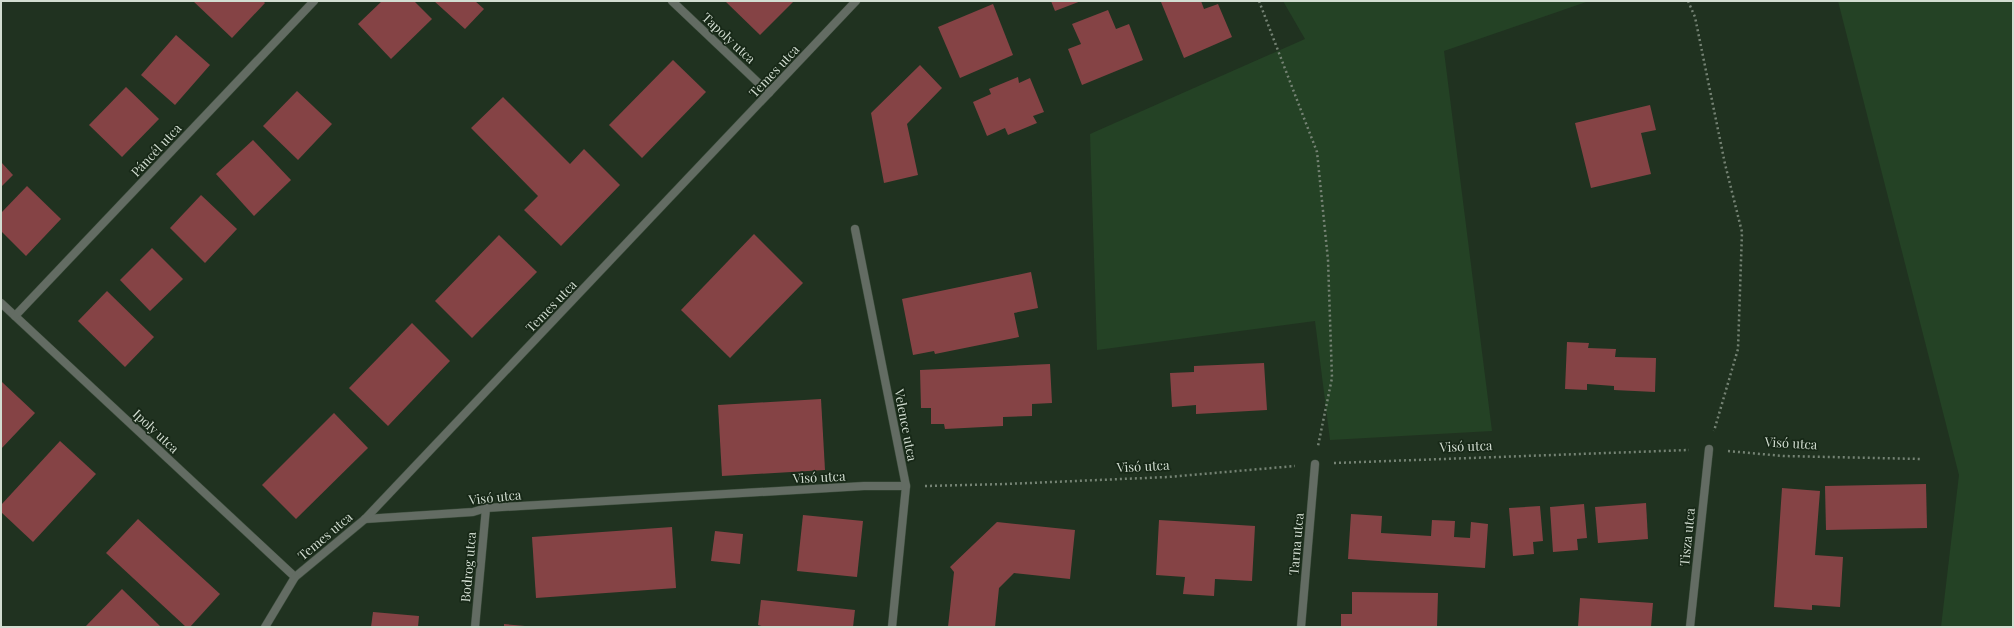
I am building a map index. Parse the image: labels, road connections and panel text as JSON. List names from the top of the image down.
{
  "streets": {
    "street": [
      "Tapoly utca",
      "Temes utca",
      "Páncél utca",
      "Velence utca",
      "Ipoly utca",
      "Visó utca",
      "Tisza utca",
      "Tarna utca",
      "Bodrog utca"
    ]
  },
  "crossings": [
    ["Tapoly utca", "Temes utca"],
    ["Temes utca", "Ipoly utca"],
    ["Temes utca", "Visó utca"],
    ["Páncél utca", "Ipoly utca"],
    ["Velence utca", "Visó utca"],
    ["Visó utca", "Tisza utca"],
    ["Visó utca", "Tarna utca"],
    ["Visó utca", "Bodrog utca"]
  ]
}
